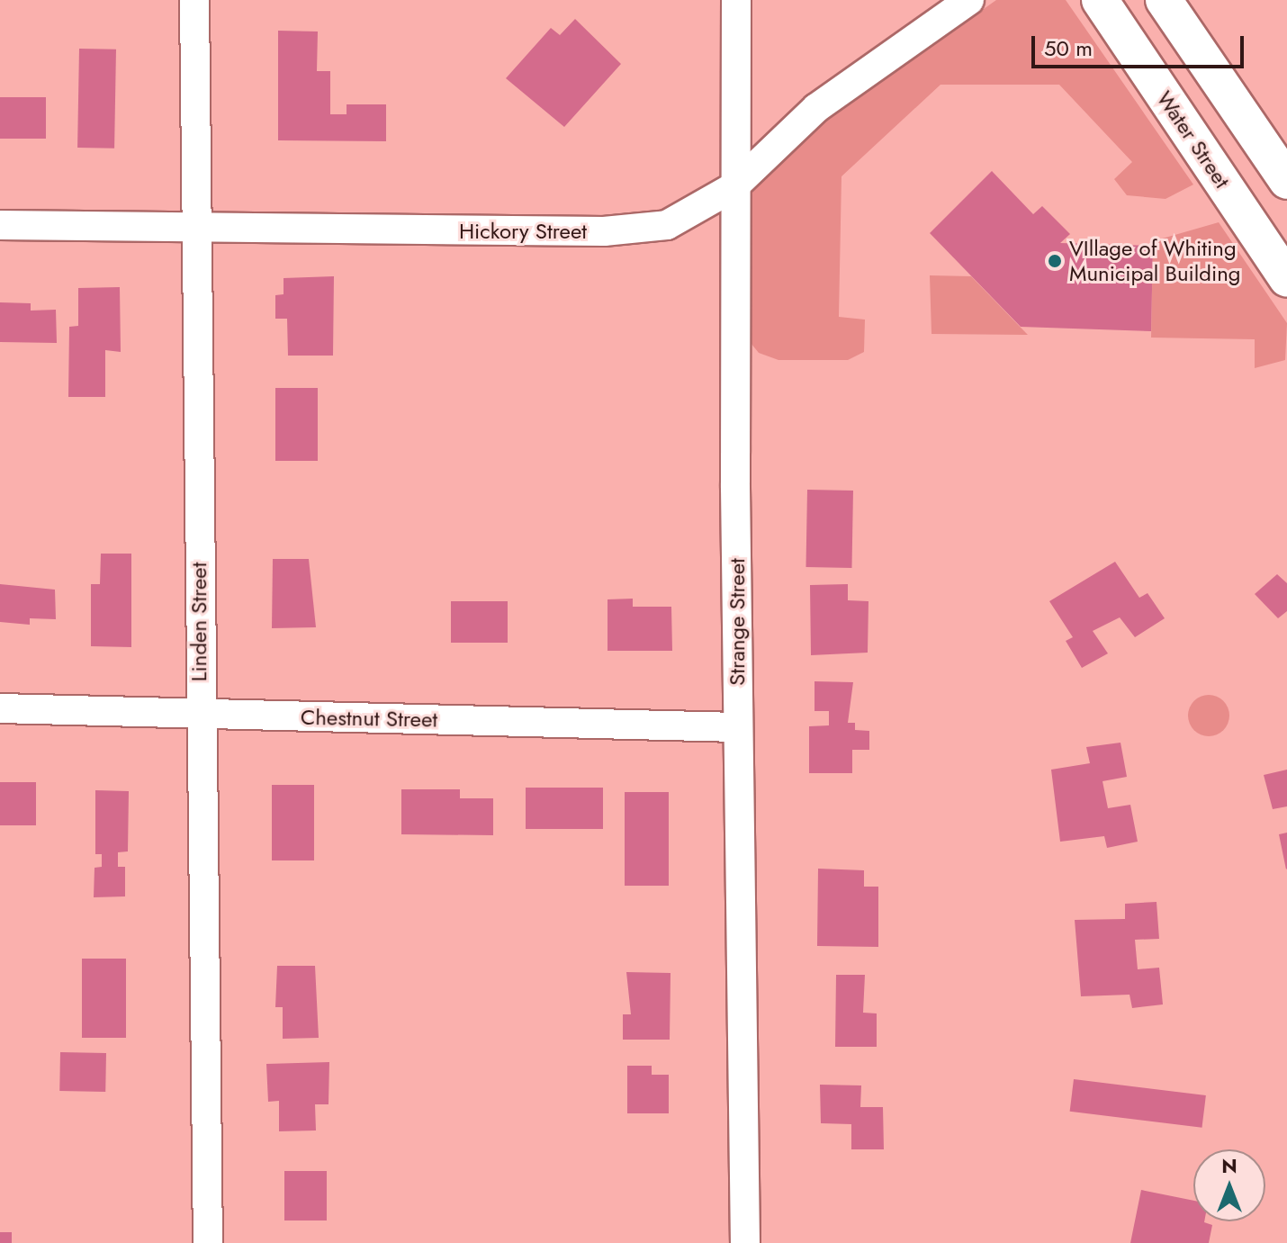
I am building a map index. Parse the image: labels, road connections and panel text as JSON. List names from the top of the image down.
{
  "streets": {
    "main road": ["Water Street"],
    "street": [
      "Hickory Street",
      "Linden Street",
      "Strange Street",
      "Chestnut Street"
    ]
  },
  "crossings": [
    ["Hickory Street", "Linden Street"],
    ["Hickory Street", "Strange Street"],
    ["Linden Street", "Chestnut Street"],
    ["Strange Street", "Chestnut Street"]
  ],
  "places": ["VIllage of Whiting Municipal Building"],
  "scale_bar": "50 m",
  "north": "top"
}
